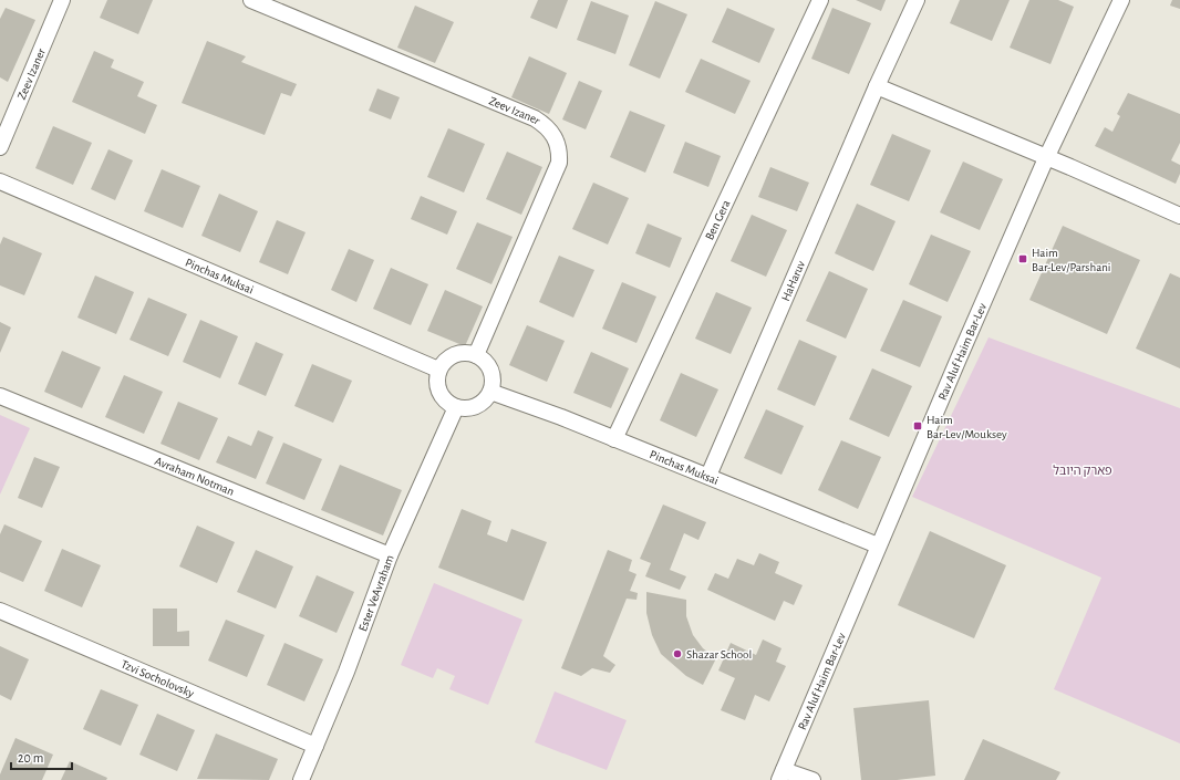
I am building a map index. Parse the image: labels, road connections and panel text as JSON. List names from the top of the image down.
{
  "streets": {
    "street": [
      "Zeev Izaner",
      "Ben Gera",
      "Pinchas Muksai",
      "HaHaruv",
      "Rav Aluf Haim Bar-Lev",
      "Avraham Notman",
      "Ester VeAvraham",
      "Tzvi Socholovsky"
    ]
  },
  "crossings": [
    ["Zeev Izaner", "Pinchas Muksai"],
    ["Zeev Izaner", "Ester VeAvraham"],
    ["Ben Gera", "Pinchas Muksai"],
    ["Pinchas Muksai", "HaHaruv"],
    ["Pinchas Muksai", "Rav Aluf Haim Bar-Lev"],
    ["Pinchas Muksai", "Ester VeAvraham"],
    ["Avraham Notman", "Ester VeAvraham"],
    ["Ester VeAvraham", "Tzvi Socholovsky"]
  ],
  "parks": ["פארק היובל"],
  "places": {
    "transit": ["Haim Bar-Lev/Parshani", "Haim Bar-Lev/Mouksey"],
    "other": ["Shazar School"]
  },
  "scale_bar": "20 m"
}
